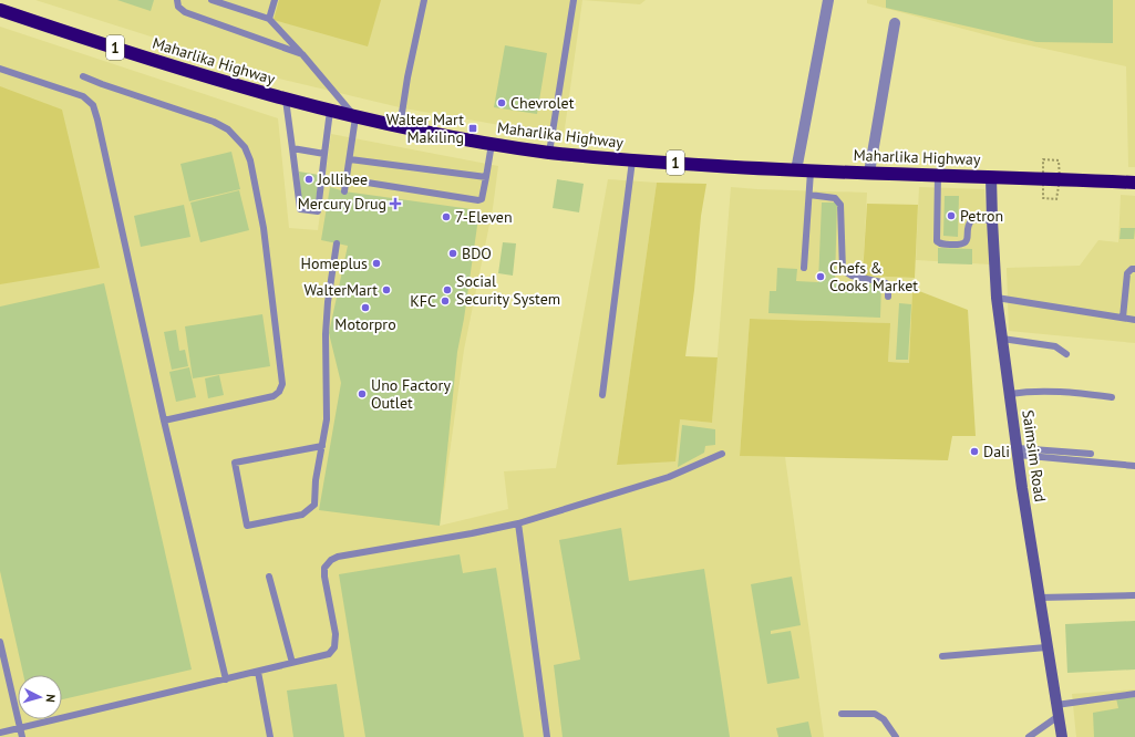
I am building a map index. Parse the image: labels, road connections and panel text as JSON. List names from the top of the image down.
{
  "streets": {
    "highway": ["1", "Maharlika Highway"],
    "street": ["Saimsim Road"]
  },
  "crossings": [
    ["Maharlika Highway", "Saimsim Road"]
  ],
  "places": {
    "other": [
      "Chevrolet",
      "Jollibee",
      "Petron",
      "7-Eleven",
      "BDO",
      "Homeplus",
      "Chefs & Cooks Market",
      "WalterMart",
      "Social Security System",
      "KFC",
      "Motorpro",
      "Uno Factory Outlet",
      "Dali"
    ],
    "transit": ["Walter Mart Makiling"],
    "health": ["Mercury Drug"]
  },
  "north": "right"
}
